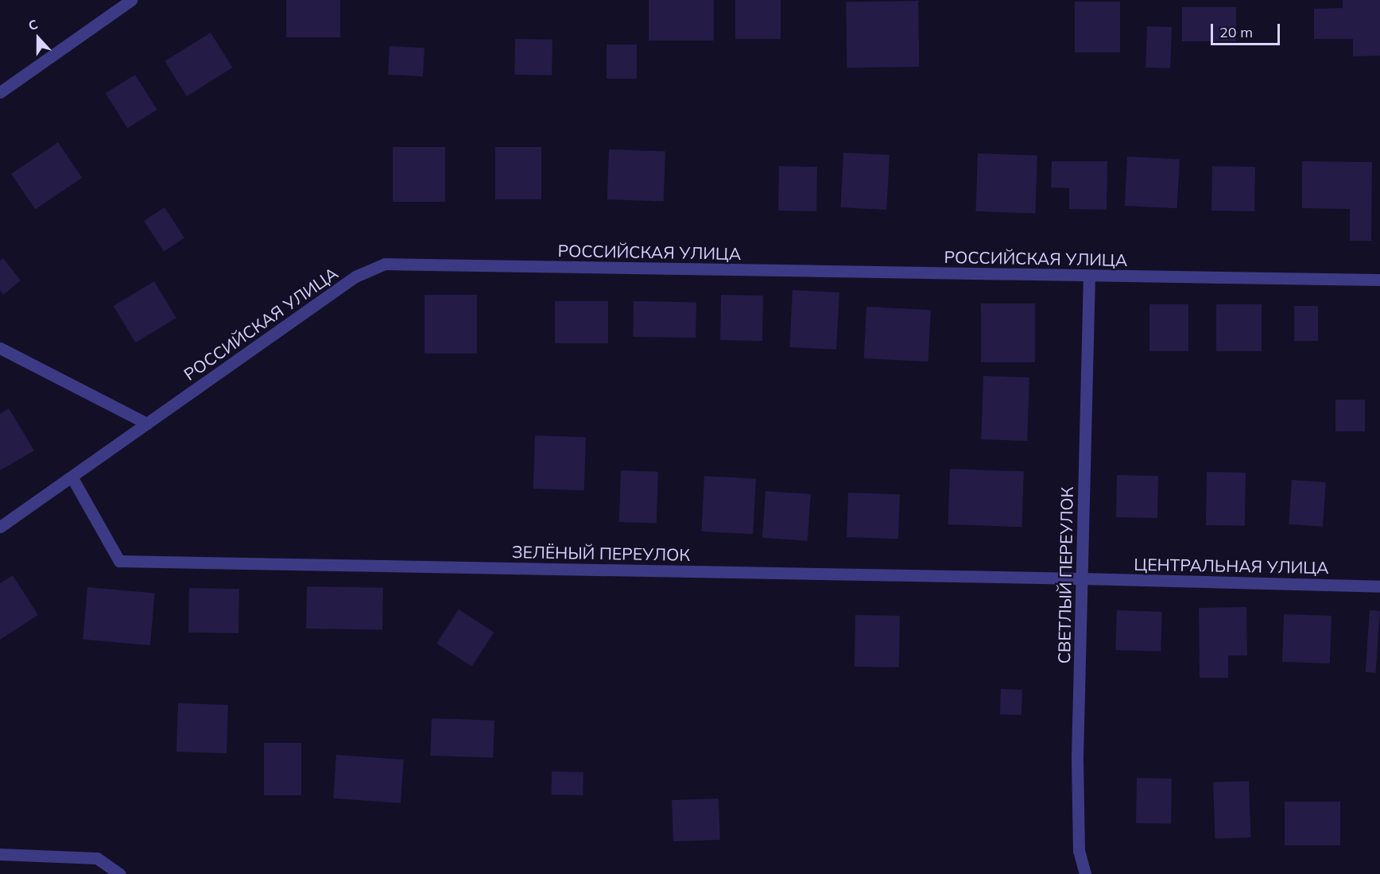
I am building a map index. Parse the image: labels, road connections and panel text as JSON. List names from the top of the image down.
{
  "streets": {
    "street": [
      "РОССИЙСКАЯ УЛИЦА",
      "ЗЕЛЁНЫЙ ПЕРЕУЛОК",
      "ЦЕНТРАЛЬНАЯ УЛИЦА",
      "СВЕТЛЫЙ ПЕРЕУЛОК"
    ]
  },
  "crossings": [
    ["РОССИЙСКАЯ УЛИЦА", "ЗЕЛЁНЫЙ ПЕРЕУЛОК"],
    ["РОССИЙСКАЯ УЛИЦА", "СВЕТЛЫЙ ПЕРЕУЛОК"],
    ["ЗЕЛЁНЫЙ ПЕРЕУЛОК", "ЦЕНТРАЛЬНАЯ УЛИЦА"],
    ["ЗЕЛЁНЫЙ ПЕРЕУЛОК", "СВЕТЛЫЙ ПЕРЕУЛОК"],
    ["ЦЕНТРАЛЬНАЯ УЛИЦА", "СВЕТЛЫЙ ПЕРЕУЛОК"]
  ],
  "scale_bar": "20 m",
  "north": "top"
}
